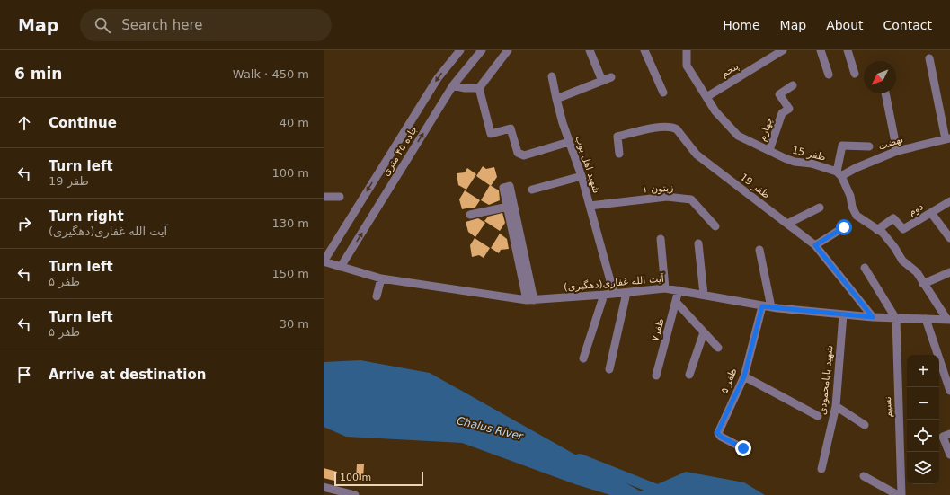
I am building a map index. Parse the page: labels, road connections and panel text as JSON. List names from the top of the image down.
{
  "streets": {
    "street": [
      "پنجم",
      "چهارم",
      "نهضت",
      "جاده ۴۵ متری",
      "ظفر 15",
      "شهید اهل بوب",
      "ظفر 19",
      "زیتون ۱",
      "دوم",
      "آیت الله غفاری(دهگیری)",
      "ظفر۷",
      "شهید بابامحمودی",
      "ظفر ۵",
      "نسیم"
    ]
  },
  "crossings": [
    ["پنجم", "ظفر 15"],
    ["چهارم", "ظفر 15"],
    ["نهضت", "ظفر 15"],
    ["جاده ۴۵ متری", "آیت الله غفاری(دهگیری)"],
    ["شهید اهل بوب", "زیتون ۱"],
    ["شهید اهل بوب", "آیت الله غفاری(دهگیری)"],
    ["ظفر 19", "آیت الله غفاری(دهگیری)"],
    ["آیت الله غفاری(دهگیری)", "ظفر۷"],
    ["آیت الله غفاری(دهگیری)", "شهید بابامحمودی"],
    ["آیت الله غفاری(دهگیری)", "ظفر ۵"],
    ["آیت الله غفاری(دهگیری)", "نسیم"]
  ],
  "water": ["Chalus River"],
  "scale_bar": "100 m",
  "north": "bottom left",
  "page": {
    "header": "Map",
    "search": "Search here",
    "nav": [
      "Home",
      "Map",
      "About",
      "Contact"
    ],
    "heading": ["6 min", "Walk · 450 m"],
    "list": [
      ["Continue", "40 m"],
      ["Turn left", "ظفر 19", "100 m"],
      ["Turn right", "آیت الله غفاری(دهگیری)", "130 m"],
      ["Turn left", "ظفر ۵", "150 m"],
      ["Turn left", "ظفر ۵", "30 m"],
      "Arrive at destination"
    ],
    "map_buttons": ["+", "−"],
    "scale": "100 m"
  }
}
